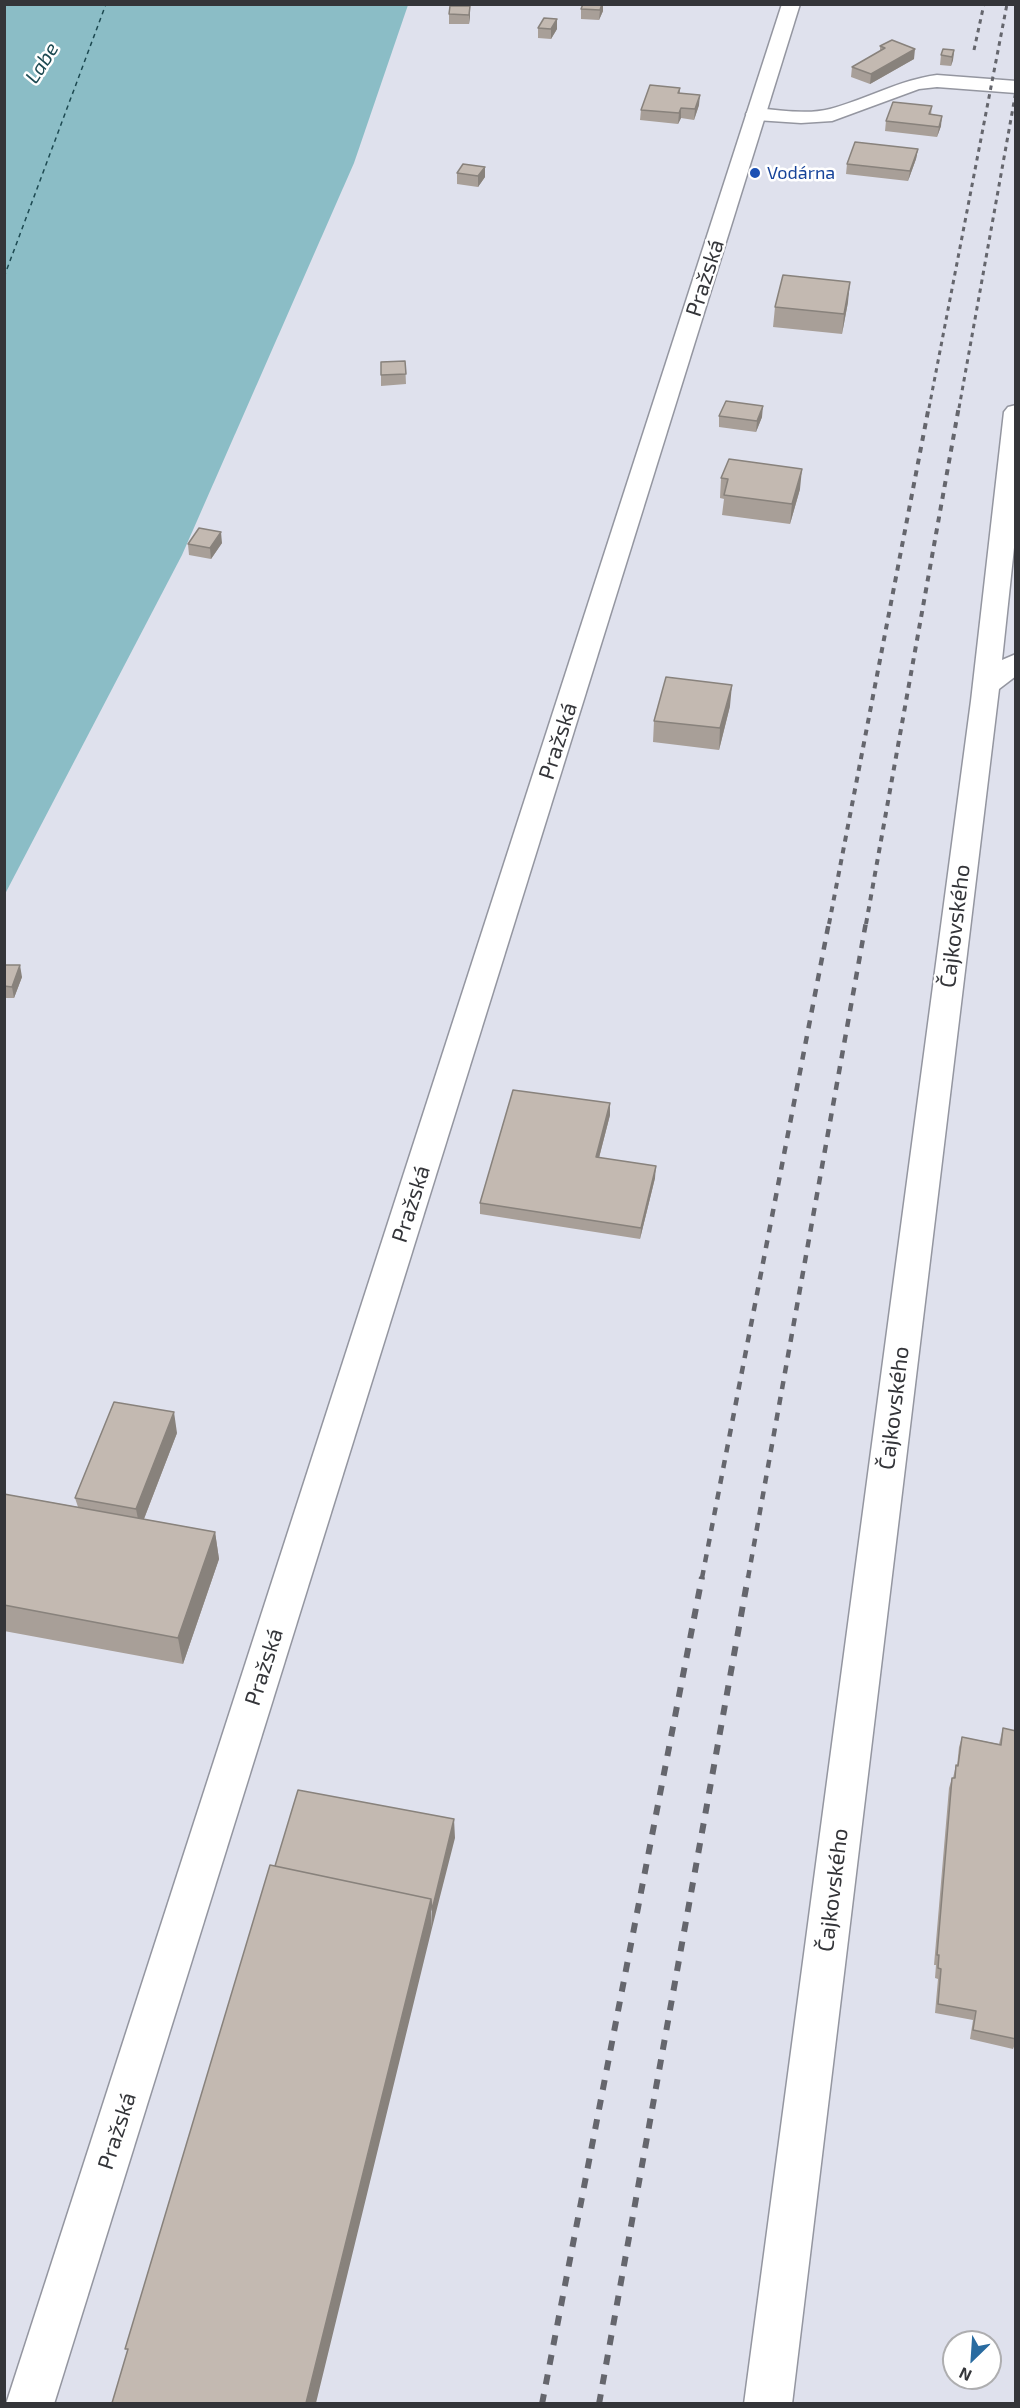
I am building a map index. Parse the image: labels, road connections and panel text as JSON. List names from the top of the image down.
{
  "streets": {
    "main road": ["Pražská", "Čajkovského"]
  },
  "water": ["Labe"],
  "places": ["Vodárna"],
  "north": "bottom left"
}
